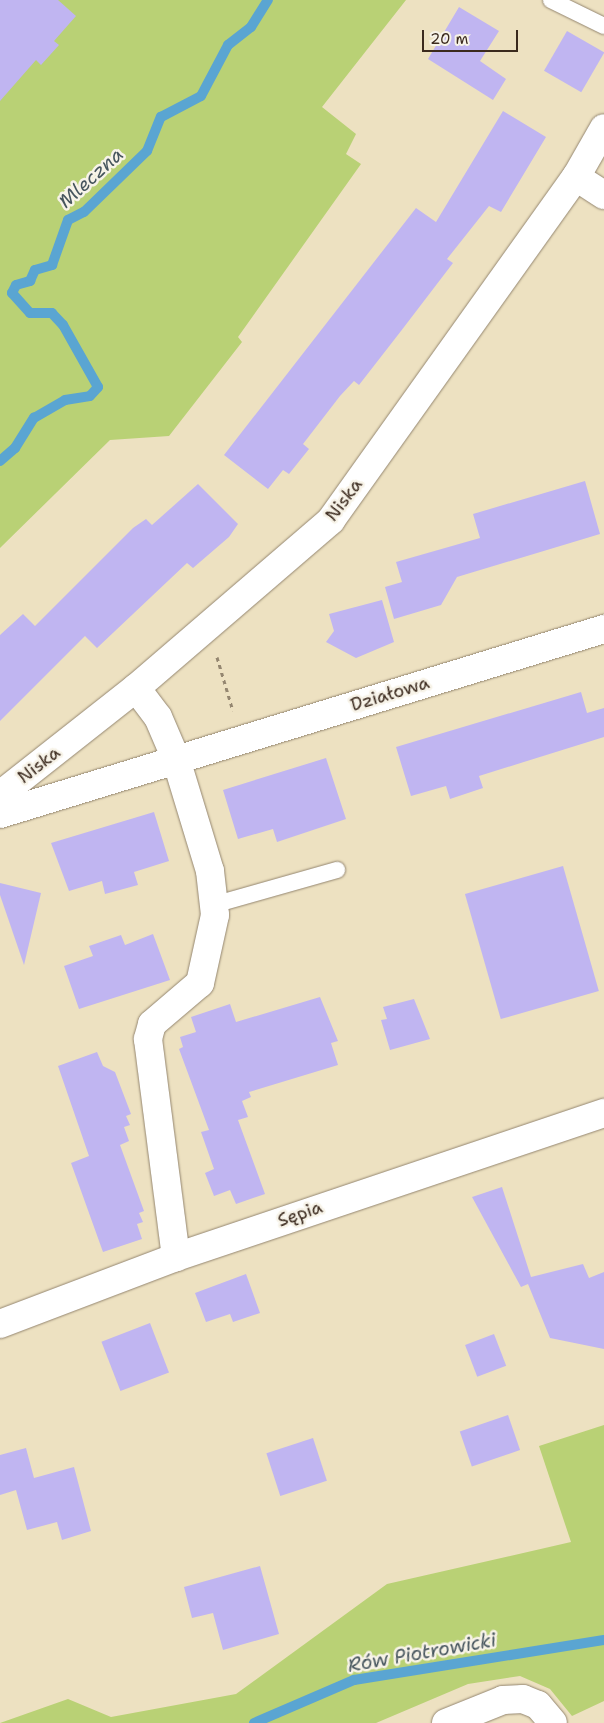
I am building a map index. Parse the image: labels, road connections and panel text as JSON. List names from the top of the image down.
{
  "streets": {
    "street": ["Niska", "Działowa", "Sępia"]
  },
  "water": ["Mleczna", "Rów Piotrowicki"],
  "scale_bar": "20 m"
}
